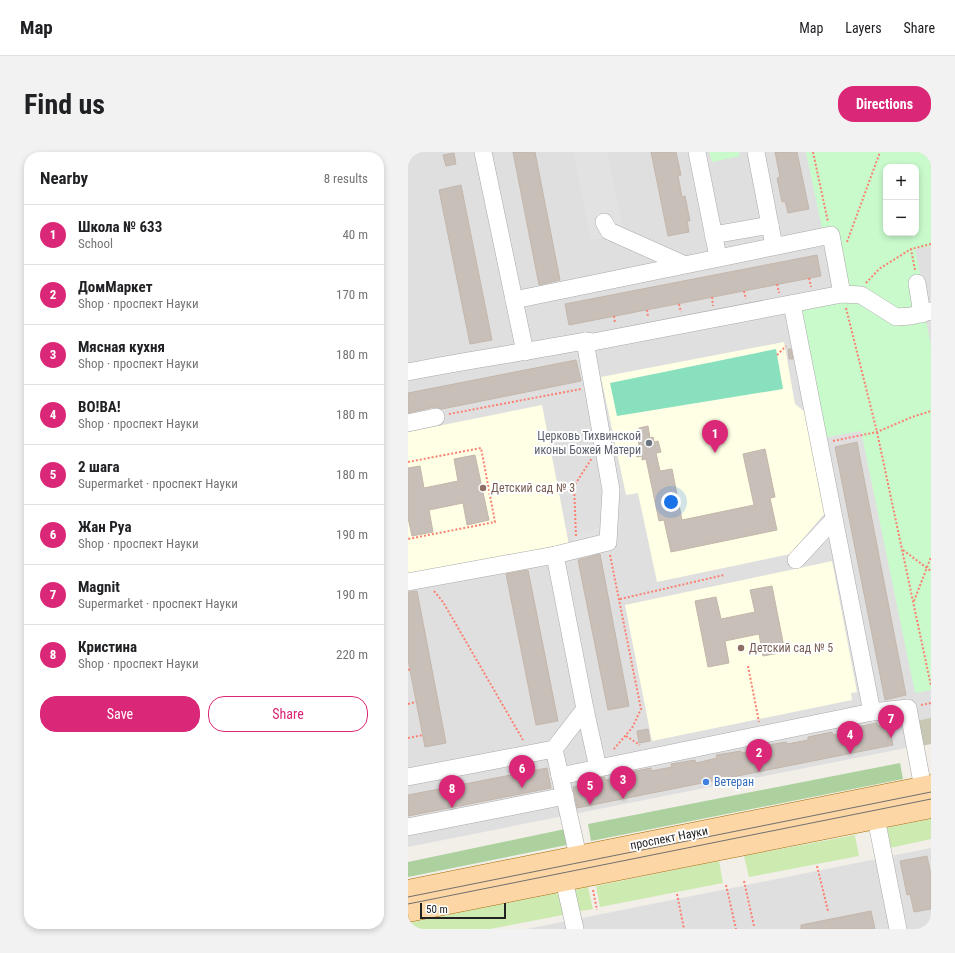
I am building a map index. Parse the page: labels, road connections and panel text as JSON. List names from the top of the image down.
{
  "streets": {
    "main road": ["проспект Науки"]
  },
  "places": [
    "Церковь Тихвинской иконы Божей Матери",
    "Детский сад № 3",
    "Детский сад № 5",
    "Ветеран"
  ],
  "scale_bar": "50 m",
  "page": {
    "header": "Map",
    "nav": ["Map", "Layers", "Share"],
    "buttons": [
      "Directions",
      ["Save", "Share"]
    ],
    "title": "Find us",
    "heading": ["Nearby", "8 results"],
    "map_buttons": ["+", "−"],
    "list": [
      {
        "mark": "1",
        "name": "Школа № 633",
        "note": "School",
        "value": "40 m"
      },
      {
        "mark": "2",
        "name": "ДомМаркет",
        "note": "Shop · проспект Науки",
        "value": "170 m"
      },
      {
        "mark": "3",
        "name": "Мясная кухня",
        "note": "Shop · проспект Науки",
        "value": "180 m"
      },
      {
        "mark": "4",
        "name": "ВО!ВА!",
        "note": "Shop · проспект Науки",
        "value": "180 m"
      },
      {
        "mark": "5",
        "name": "2 шага",
        "note": "Supermarket · проспект Науки",
        "value": "180 m"
      },
      {
        "mark": "6",
        "name": "Жан Руа",
        "note": "Shop · проспект Науки",
        "value": "190 m"
      },
      {
        "mark": "7",
        "name": "Magnit",
        "note": "Supermarket · проспект Науки",
        "value": "190 m"
      },
      {
        "mark": "8",
        "name": "Кристина",
        "note": "Shop · проспект Науки",
        "value": "220 m"
      }
    ],
    "pins": [
      "1",
      "7",
      "4",
      "2",
      "6",
      "3",
      "5",
      "8"
    ],
    "scale": "50 m"
  }
}
